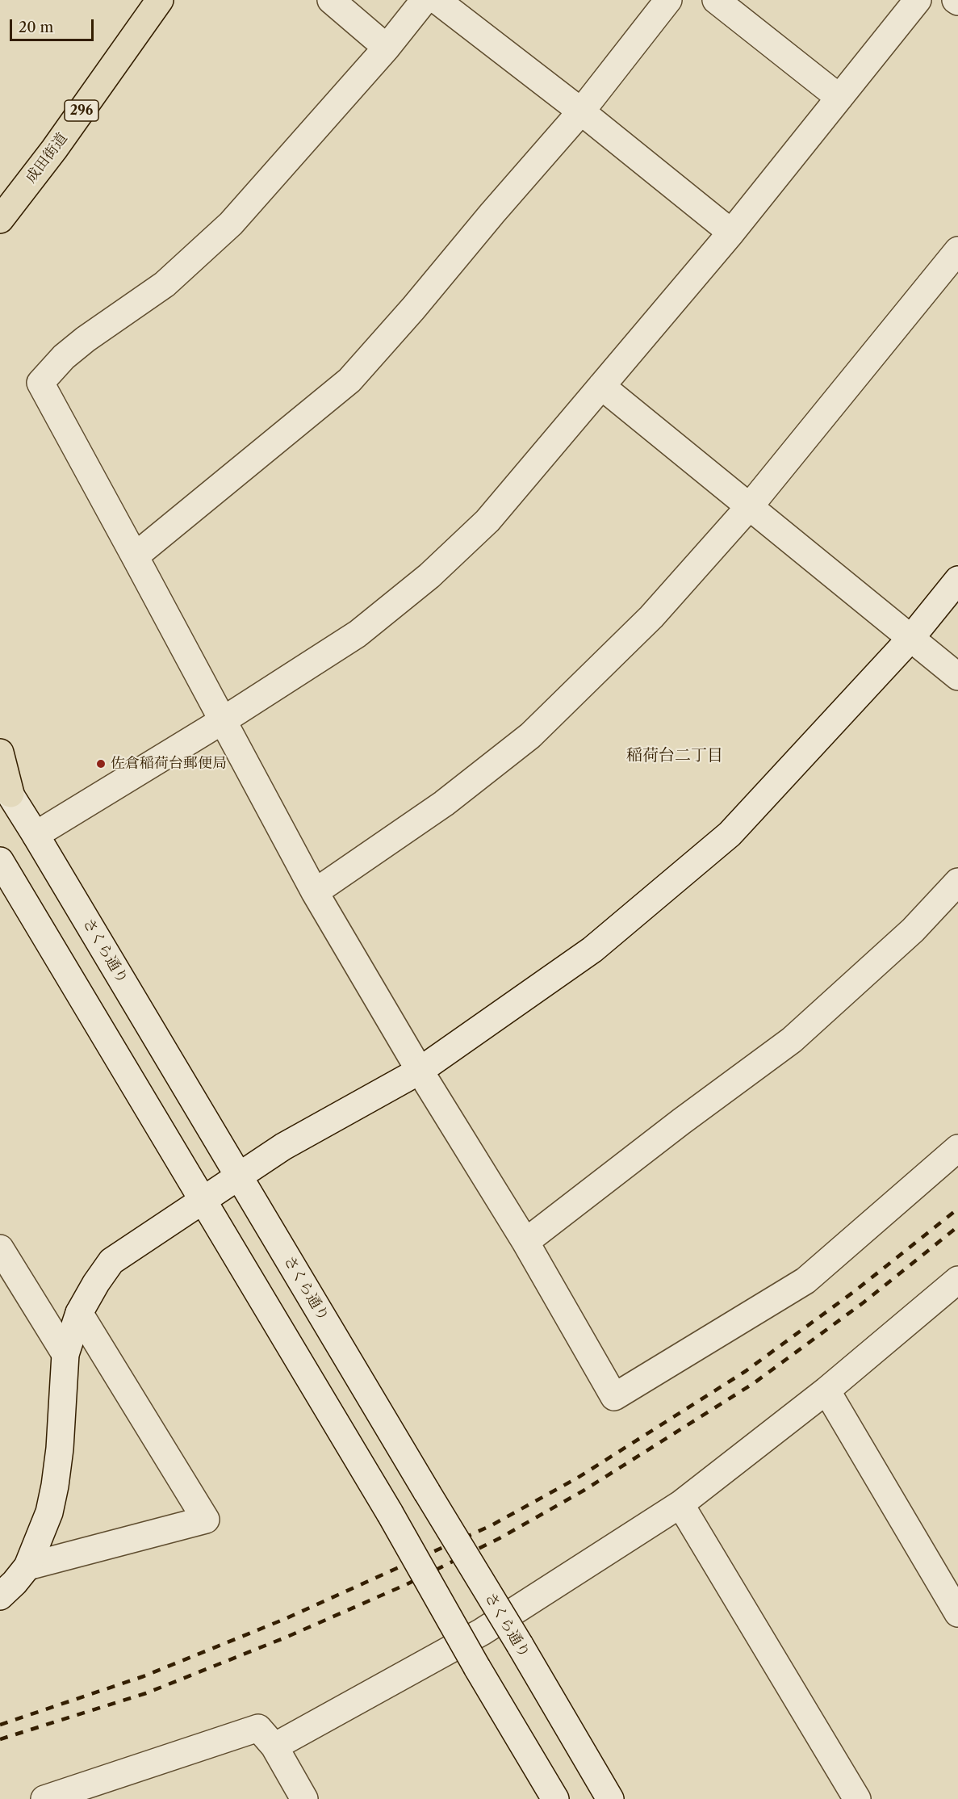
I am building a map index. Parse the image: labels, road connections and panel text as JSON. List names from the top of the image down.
{
  "streets": {
    "highway": ["296", "成田街道"],
    "street": ["さくら通り"]
  },
  "districts": ["稲荷台二丁目"],
  "places": ["佐倉稲荷台郵便局"],
  "scale_bar": "20 m"
}
